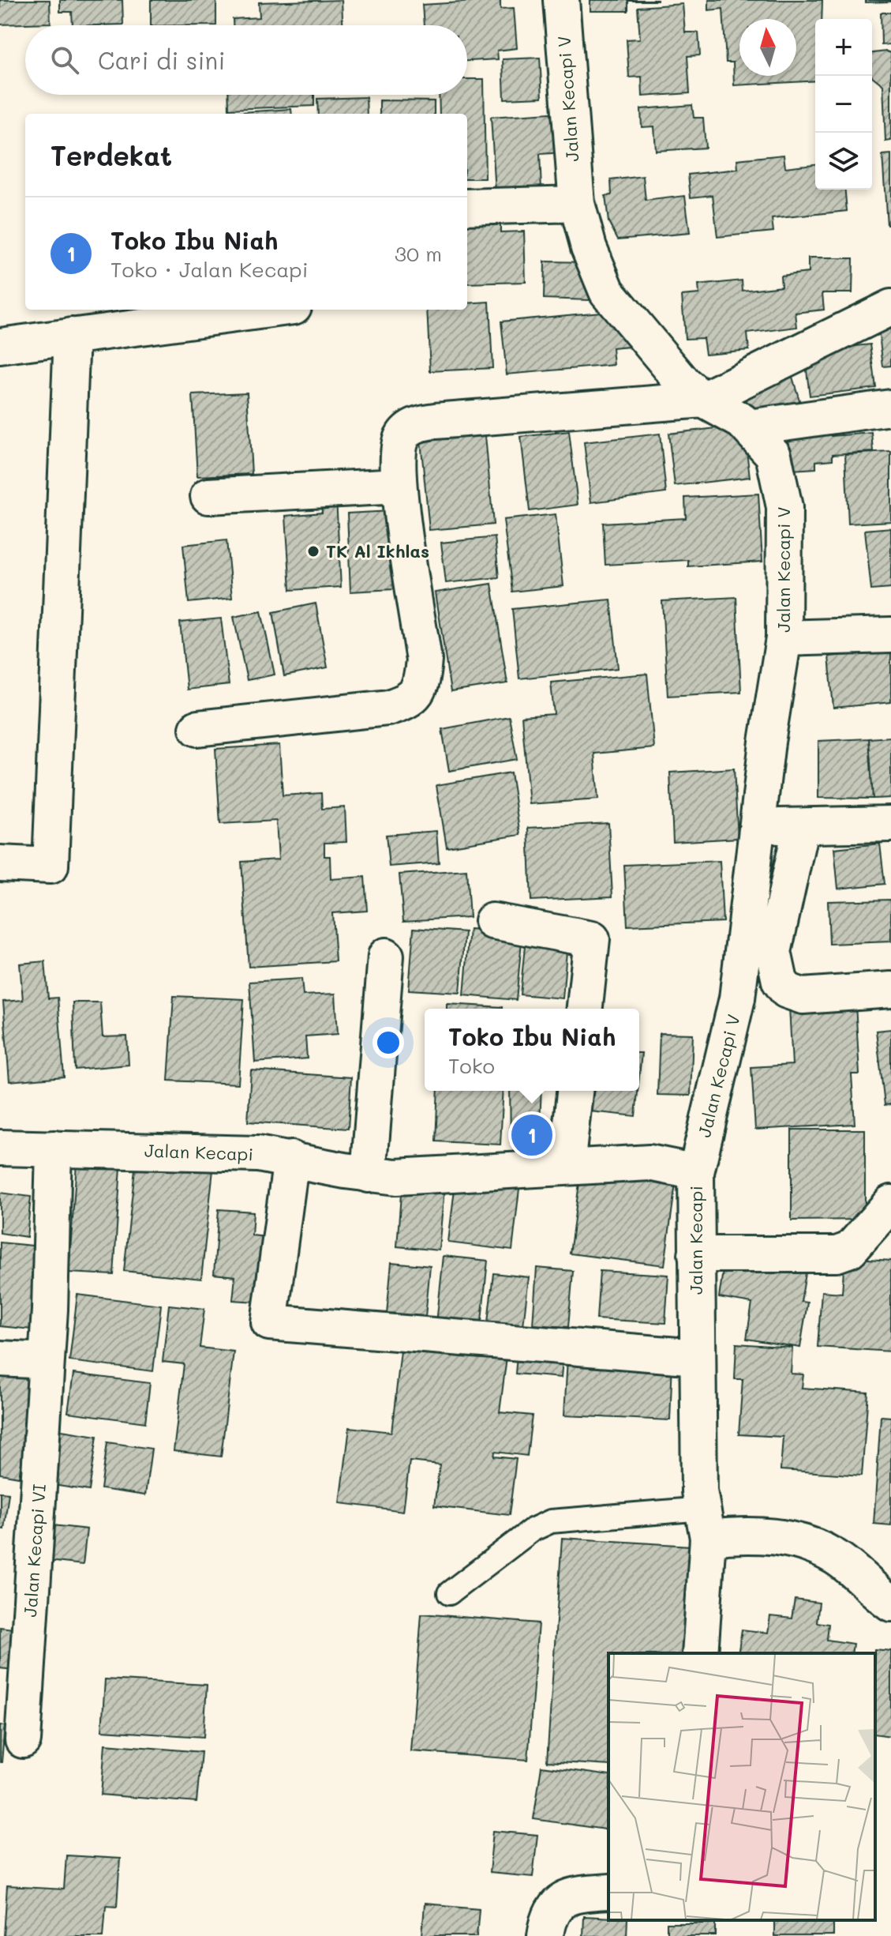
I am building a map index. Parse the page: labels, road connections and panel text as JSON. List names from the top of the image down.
{
  "streets": {
    "street": ["Jalan Kecapi V", "Jalan Kecapi", "Jalan Kecapi VI"]
  },
  "crossings": [
    ["Jalan Kecapi V", "Jalan Kecapi"],
    ["Jalan Kecapi", "Jalan Kecapi VI"]
  ],
  "places": ["TK Al Ikhlas"],
  "north": "top",
  "page": {
    "map_buttons": ["+", "−"],
    "search": "Cari di sini",
    "heading": "Terdekat",
    "list": [
      {
        "mark": "1",
        "name": "Toko Ibu Niah",
        "note": "Toko · Jalan Kecapi",
        "value": "30 m"
      }
    ],
    "popup": ["Toko Ibu Niah", "Toko"],
    "pins": "1"
  }
}
